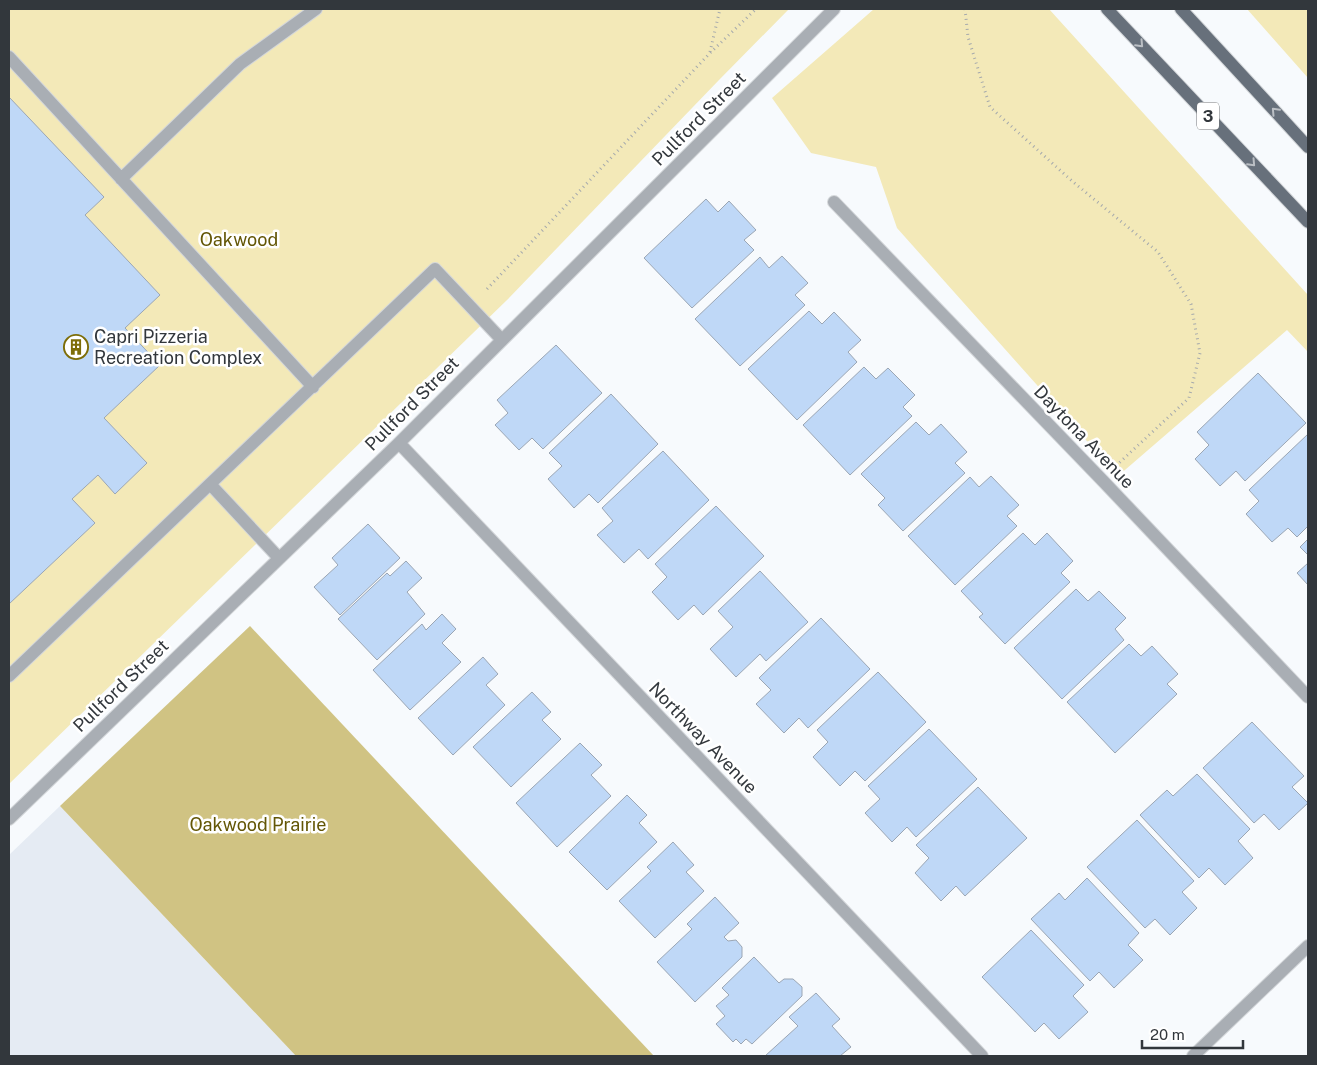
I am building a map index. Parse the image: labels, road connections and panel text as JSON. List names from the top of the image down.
{
  "streets": {
    "main road": ["3"],
    "street": ["Pullford Street", "Daytona Avenue", "Northway Avenue"]
  },
  "crossings": [
    ["Pullford Street", "Northway Avenue"]
  ],
  "parks": ["Oakwood", "Oakwood Prairie"],
  "places": {
    "building": ["Capri Pizzeria Recreation Complex"]
  },
  "scale_bar": "20 m"
}
